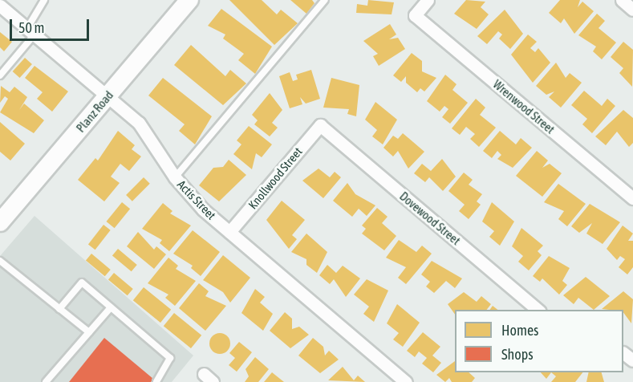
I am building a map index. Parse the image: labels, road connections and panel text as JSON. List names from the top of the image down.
{
  "streets": {
    "street": [
      "Wrenwood Street",
      "Planz Road",
      "Knollwood Street",
      "Actis Street",
      "Dovewood Street"
    ]
  },
  "crossings": [
    ["Planz Road", "Actis Street"],
    ["Knollwood Street", "Actis Street"],
    ["Knollwood Street", "Dovewood Street"]
  ],
  "legend": ["Homes", "Shops"],
  "scale_bar": "50 m"
}
